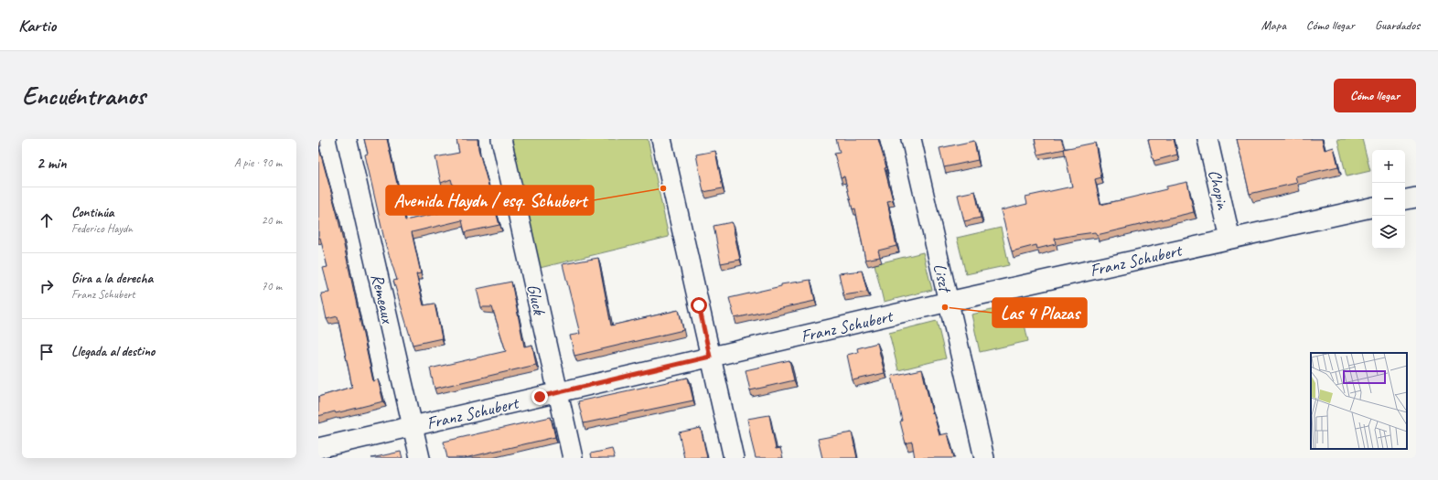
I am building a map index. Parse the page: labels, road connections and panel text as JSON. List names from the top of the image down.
{
  "streets": {
    "street": [
      "Chopin",
      "Franz Schubert",
      "Liszt",
      "Remeaux",
      "Gluck"
    ]
  },
  "crossings": [
    ["Chopin", "Franz Schubert"],
    ["Franz Schubert", "Liszt"],
    ["Franz Schubert", "Remeaux"],
    ["Franz Schubert", "Gluck"]
  ],
  "places": ["Avenida Haydn / esq. Schubert", "Las 4 Plazas"],
  "page": {
    "header": "Kartio",
    "nav": ["Mapa", "Cómo llegar", "Guardados"],
    "buttons": "Cómo llegar",
    "title": "Encuéntranos",
    "heading": ["2 min", "A pie · 90 m"],
    "map_buttons": ["+", "−"],
    "list": [
      ["Continúa", "Federico Haydn", "20 m"],
      ["Gira a la derecha", "Franz Schubert", "70 m"],
      "Llegada al destino"
    ]
  }
}
